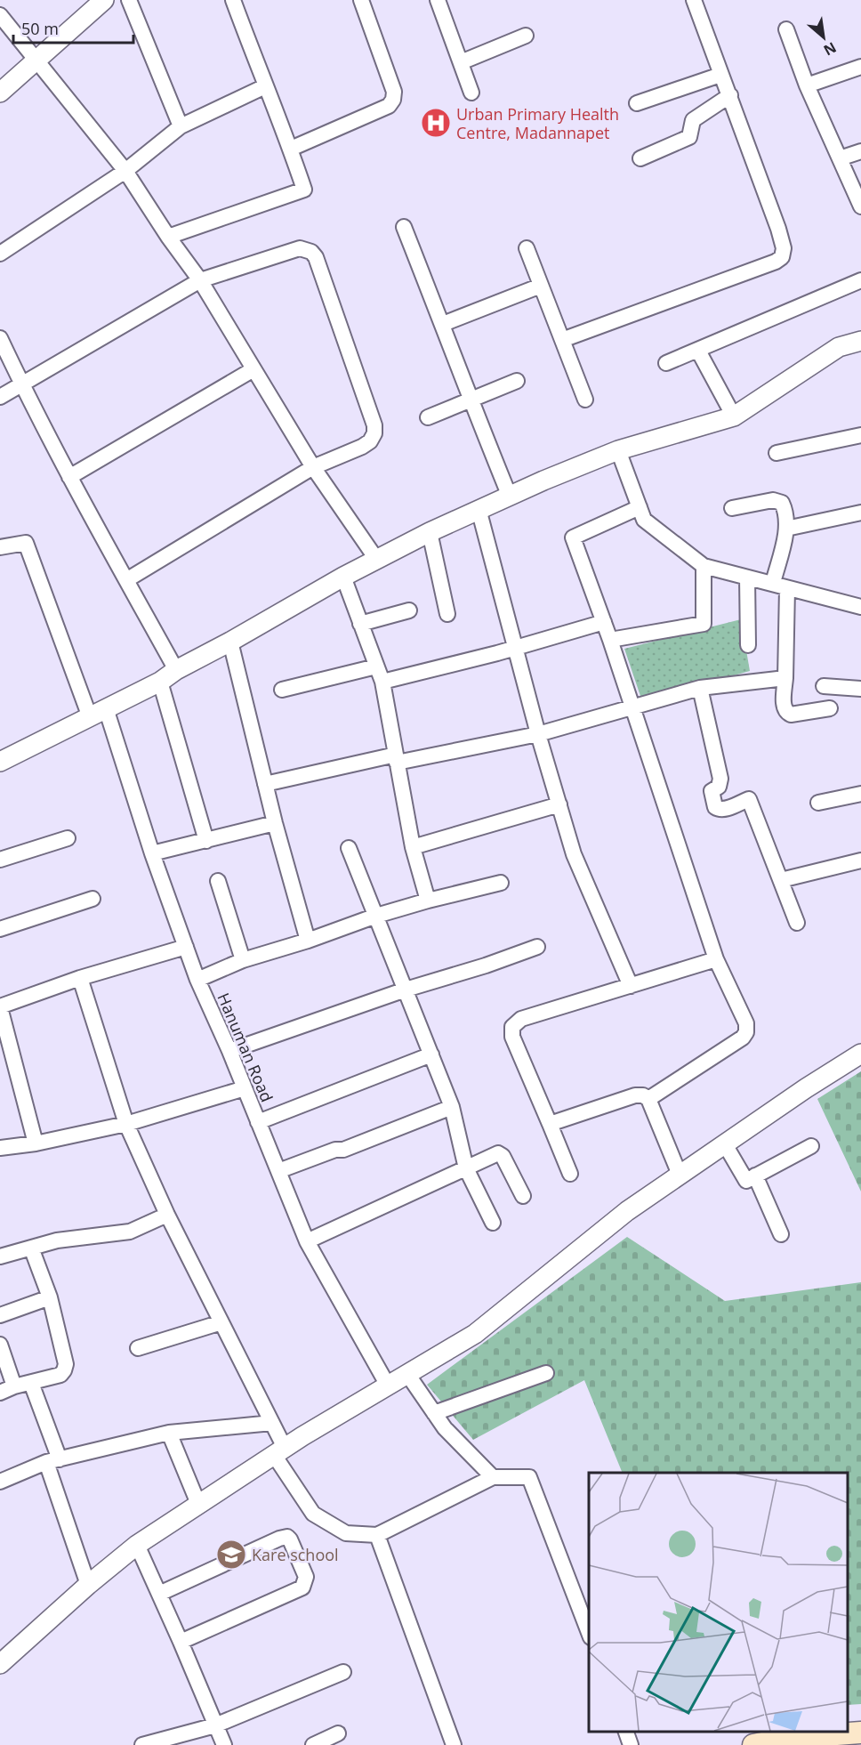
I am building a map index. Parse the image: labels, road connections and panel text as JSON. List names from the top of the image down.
{
  "streets": {
    "street": ["Hanuman Road"]
  },
  "places": {
    "hospital": ["Urban Primary Health Centre, Madannapet"],
    "school or university": ["Kare school"]
  },
  "scale_bar": "50 m",
  "north": "bottom right"
}
